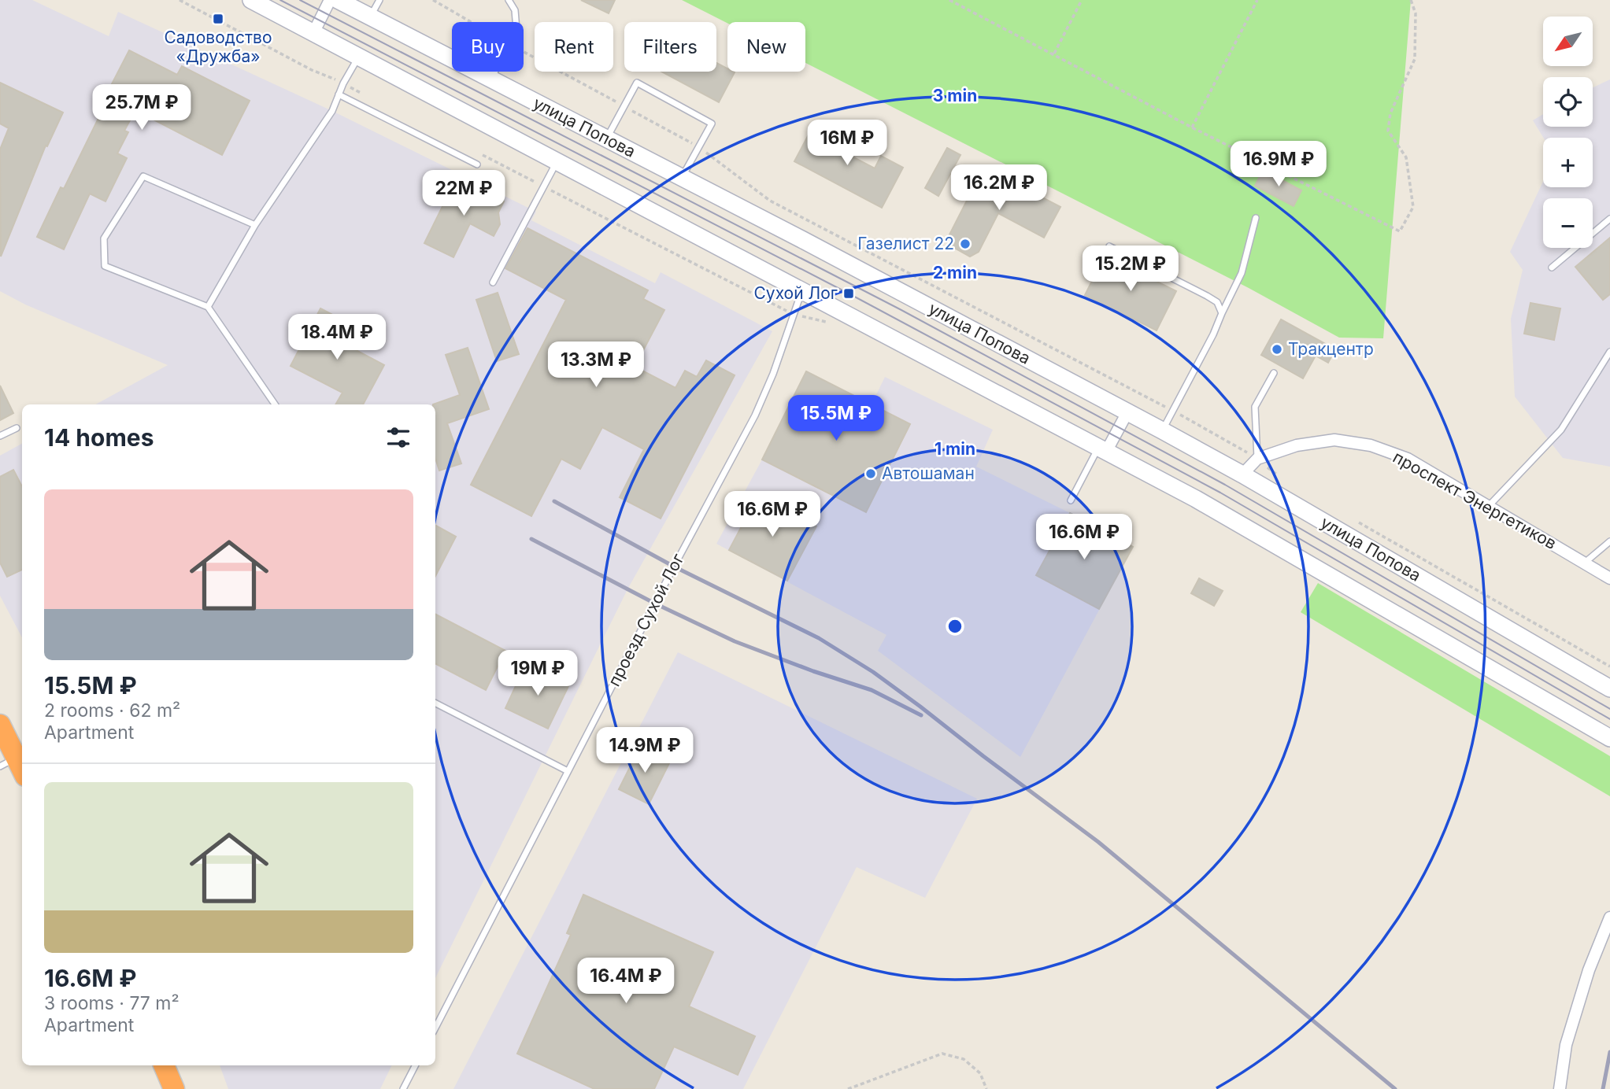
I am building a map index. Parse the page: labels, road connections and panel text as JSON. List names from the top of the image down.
{
  "streets": {
    "main road": ["улица Попова"],
    "street": ["проспект Энергетиков"],
    "lane": ["проезд Сухой Лог"]
  },
  "crossings": [
    ["улица Попова", "проспект Энергетиков"]
  ],
  "places": {
    "transit": ["Садоводство «Дружба»", "Сухой Лог"],
    "other": ["Газелист 22", "Тракцентр", "Автошаман"]
  },
  "north": "bottom left",
  "page": {
    "map_buttons": ["+", "−"],
    "chip": [
      "Buy",
      "Rent",
      "Filters",
      "New"
    ],
    "price": [
      "25.7M ₽",
      "16M ₽",
      "16.9M ₽",
      "16.2M ₽",
      "22M ₽",
      "15.2M ₽",
      "18.4M ₽",
      "13.3M ₽",
      "15.5M ₽",
      "16.6M ₽",
      "16.6M ₽",
      "19M ₽",
      "14.9M ₽",
      "16.4M ₽"
    ],
    "heading": "14 homes",
    "list": [
      {
        "name": "15.5M ₽",
        "note": "2 rooms · 62 m² · Apartment"
      },
      {
        "name": "16.6M ₽",
        "note": "3 rooms · 77 m² · Apartment"
      }
    ]
  },
  "rings": ["3 min", "2 min", "1 min"]
}
